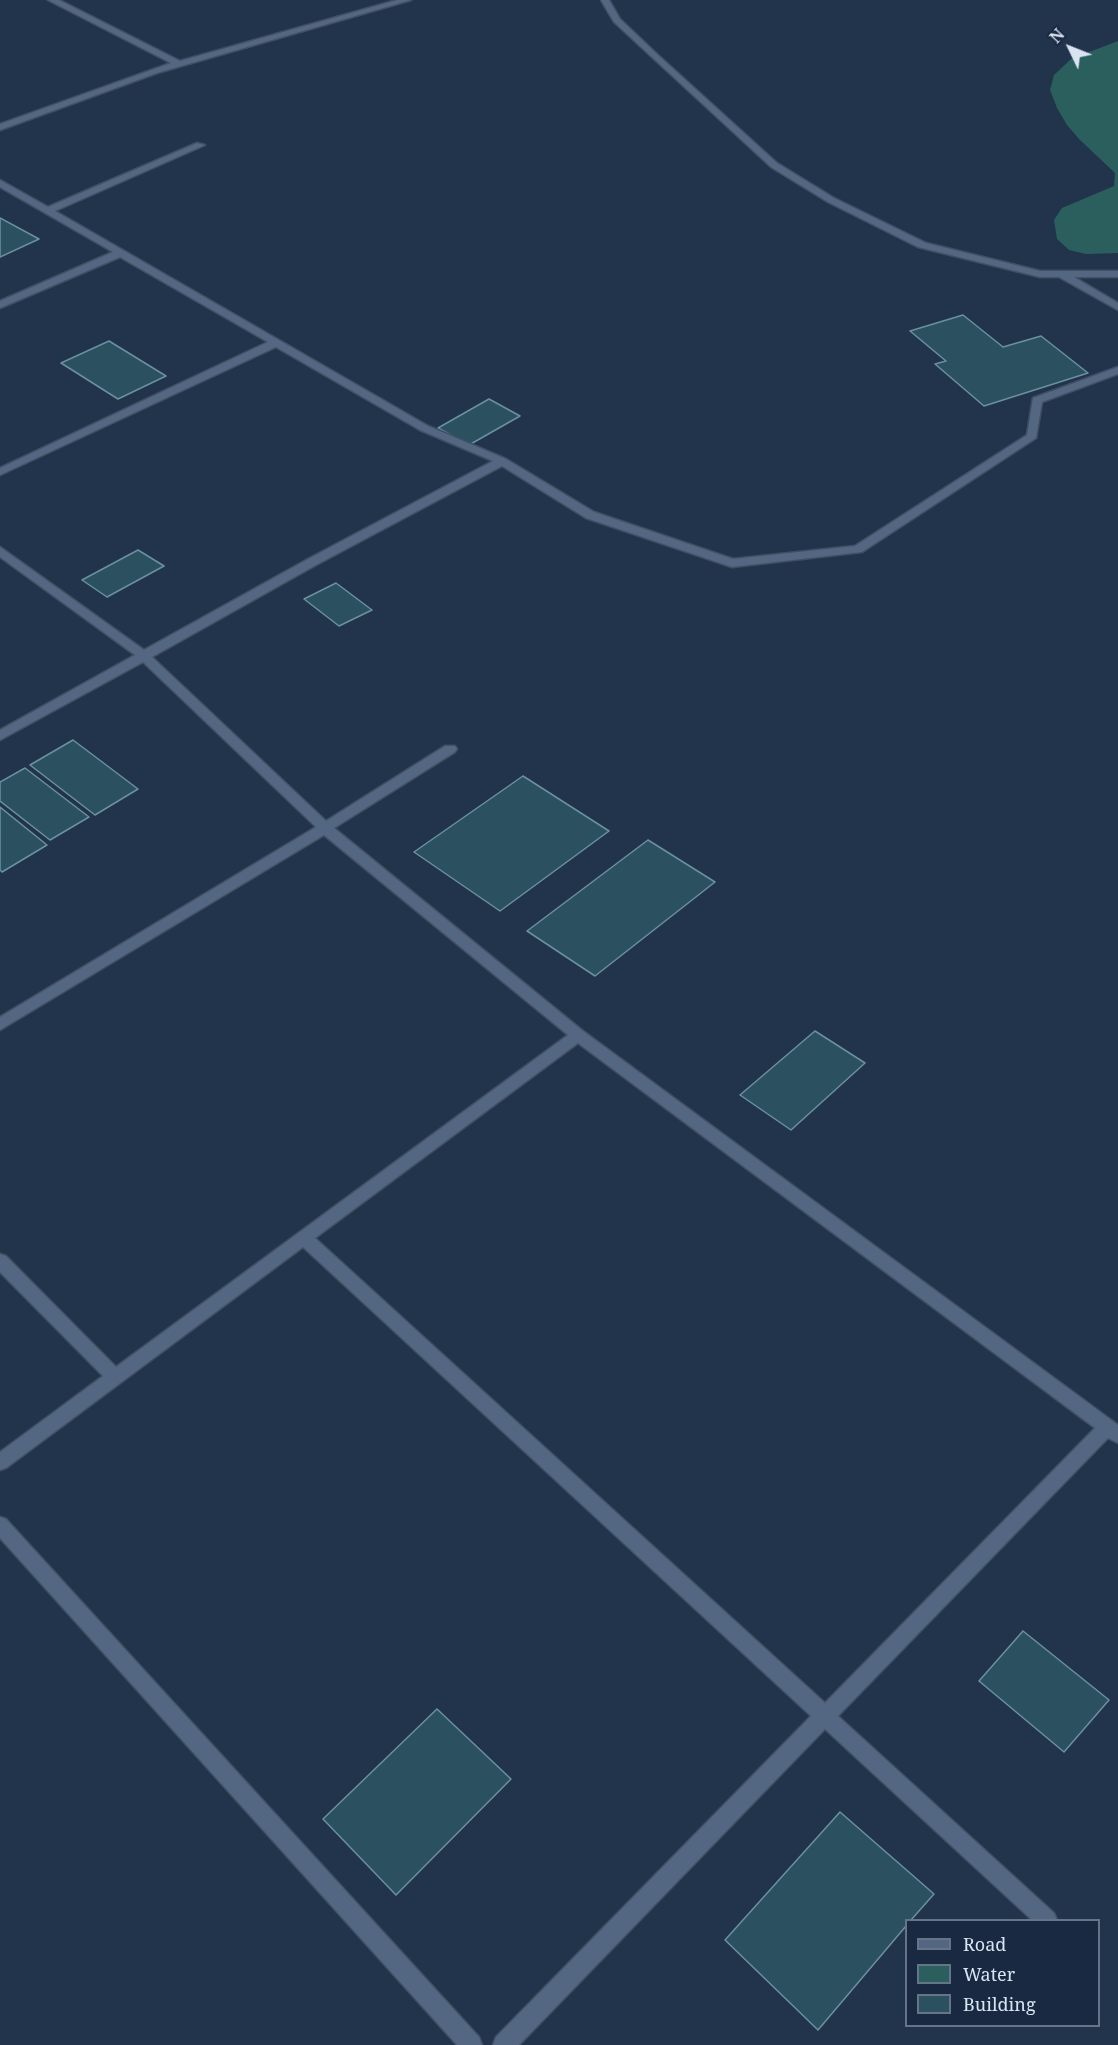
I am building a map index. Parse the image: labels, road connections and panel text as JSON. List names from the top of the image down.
{
  "legend": ["Road", "Water", "Building"],
  "north": "top left"
}
